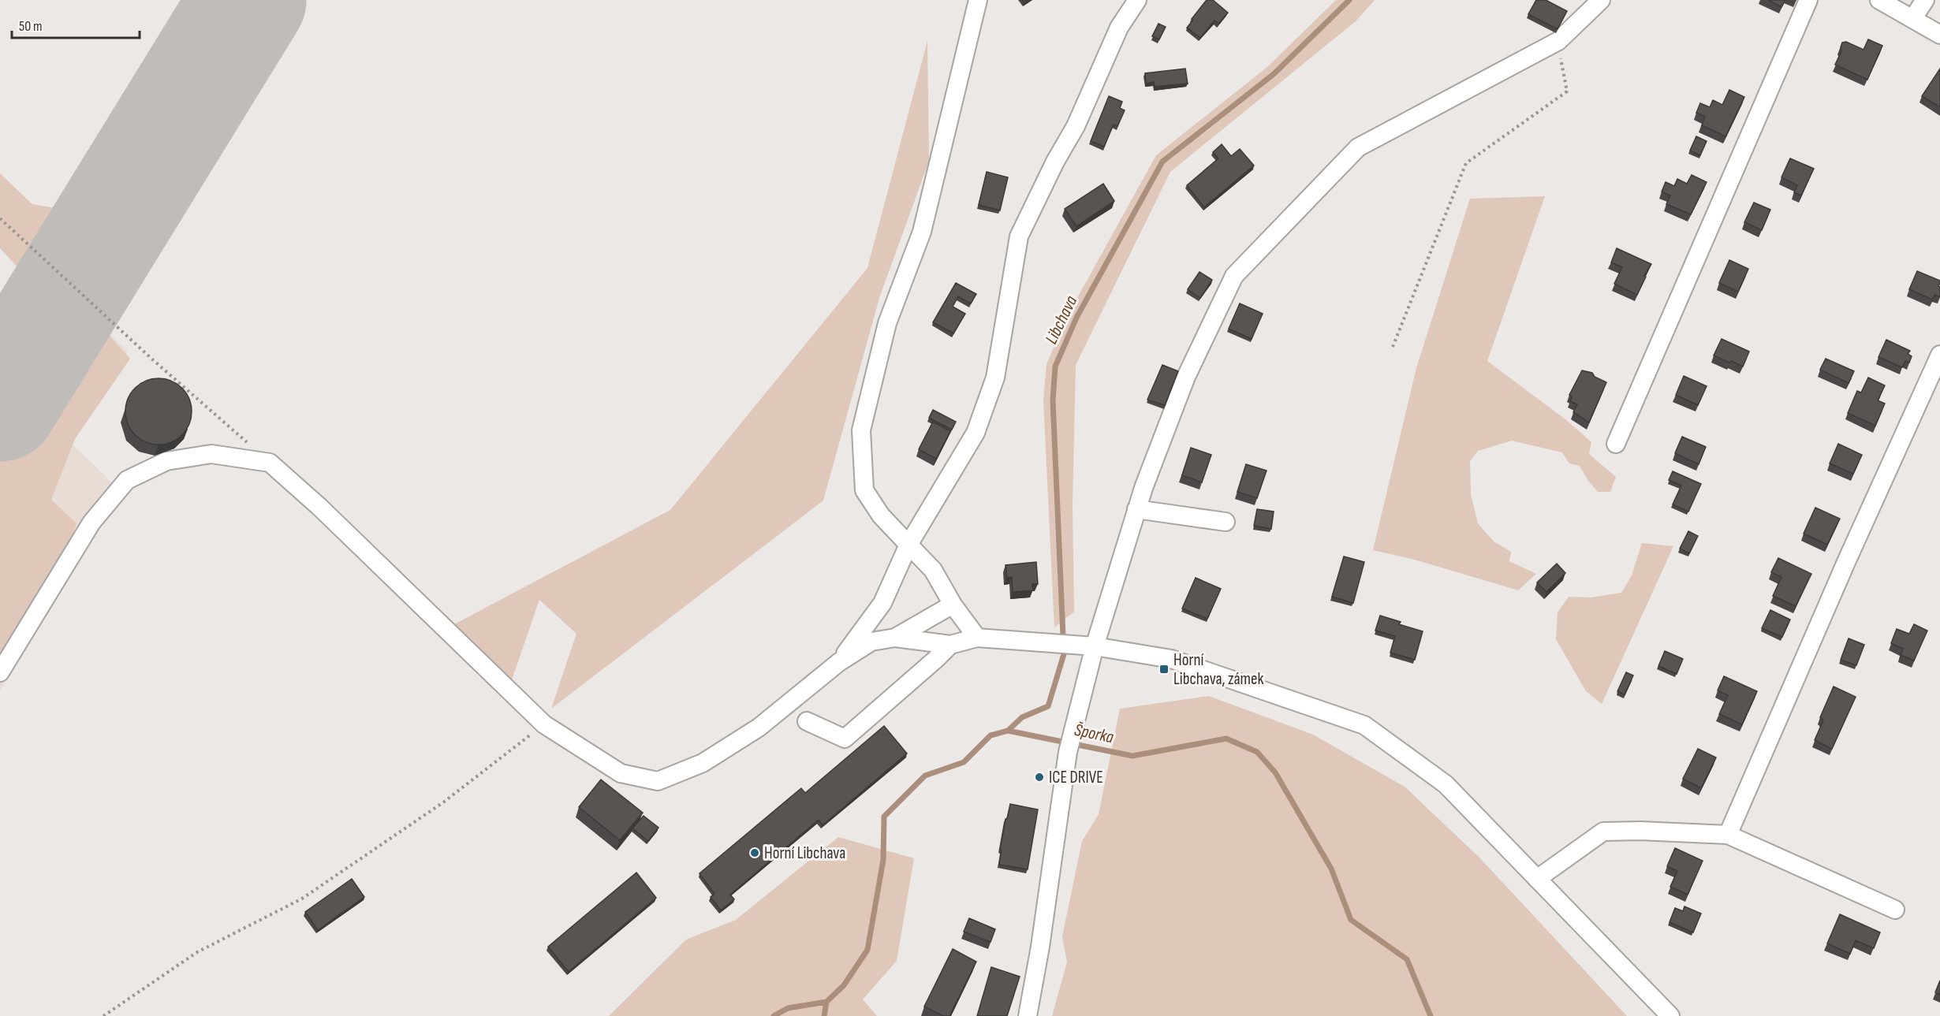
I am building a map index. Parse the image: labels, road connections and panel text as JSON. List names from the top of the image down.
{
  "water": ["Libchava", "Šporka"],
  "places": {
    "transit": ["Horní Libchava, zámek"],
    "other": ["ICE DRIVE", "Horní Libchava"]
  },
  "scale_bar": "50 m"
}
